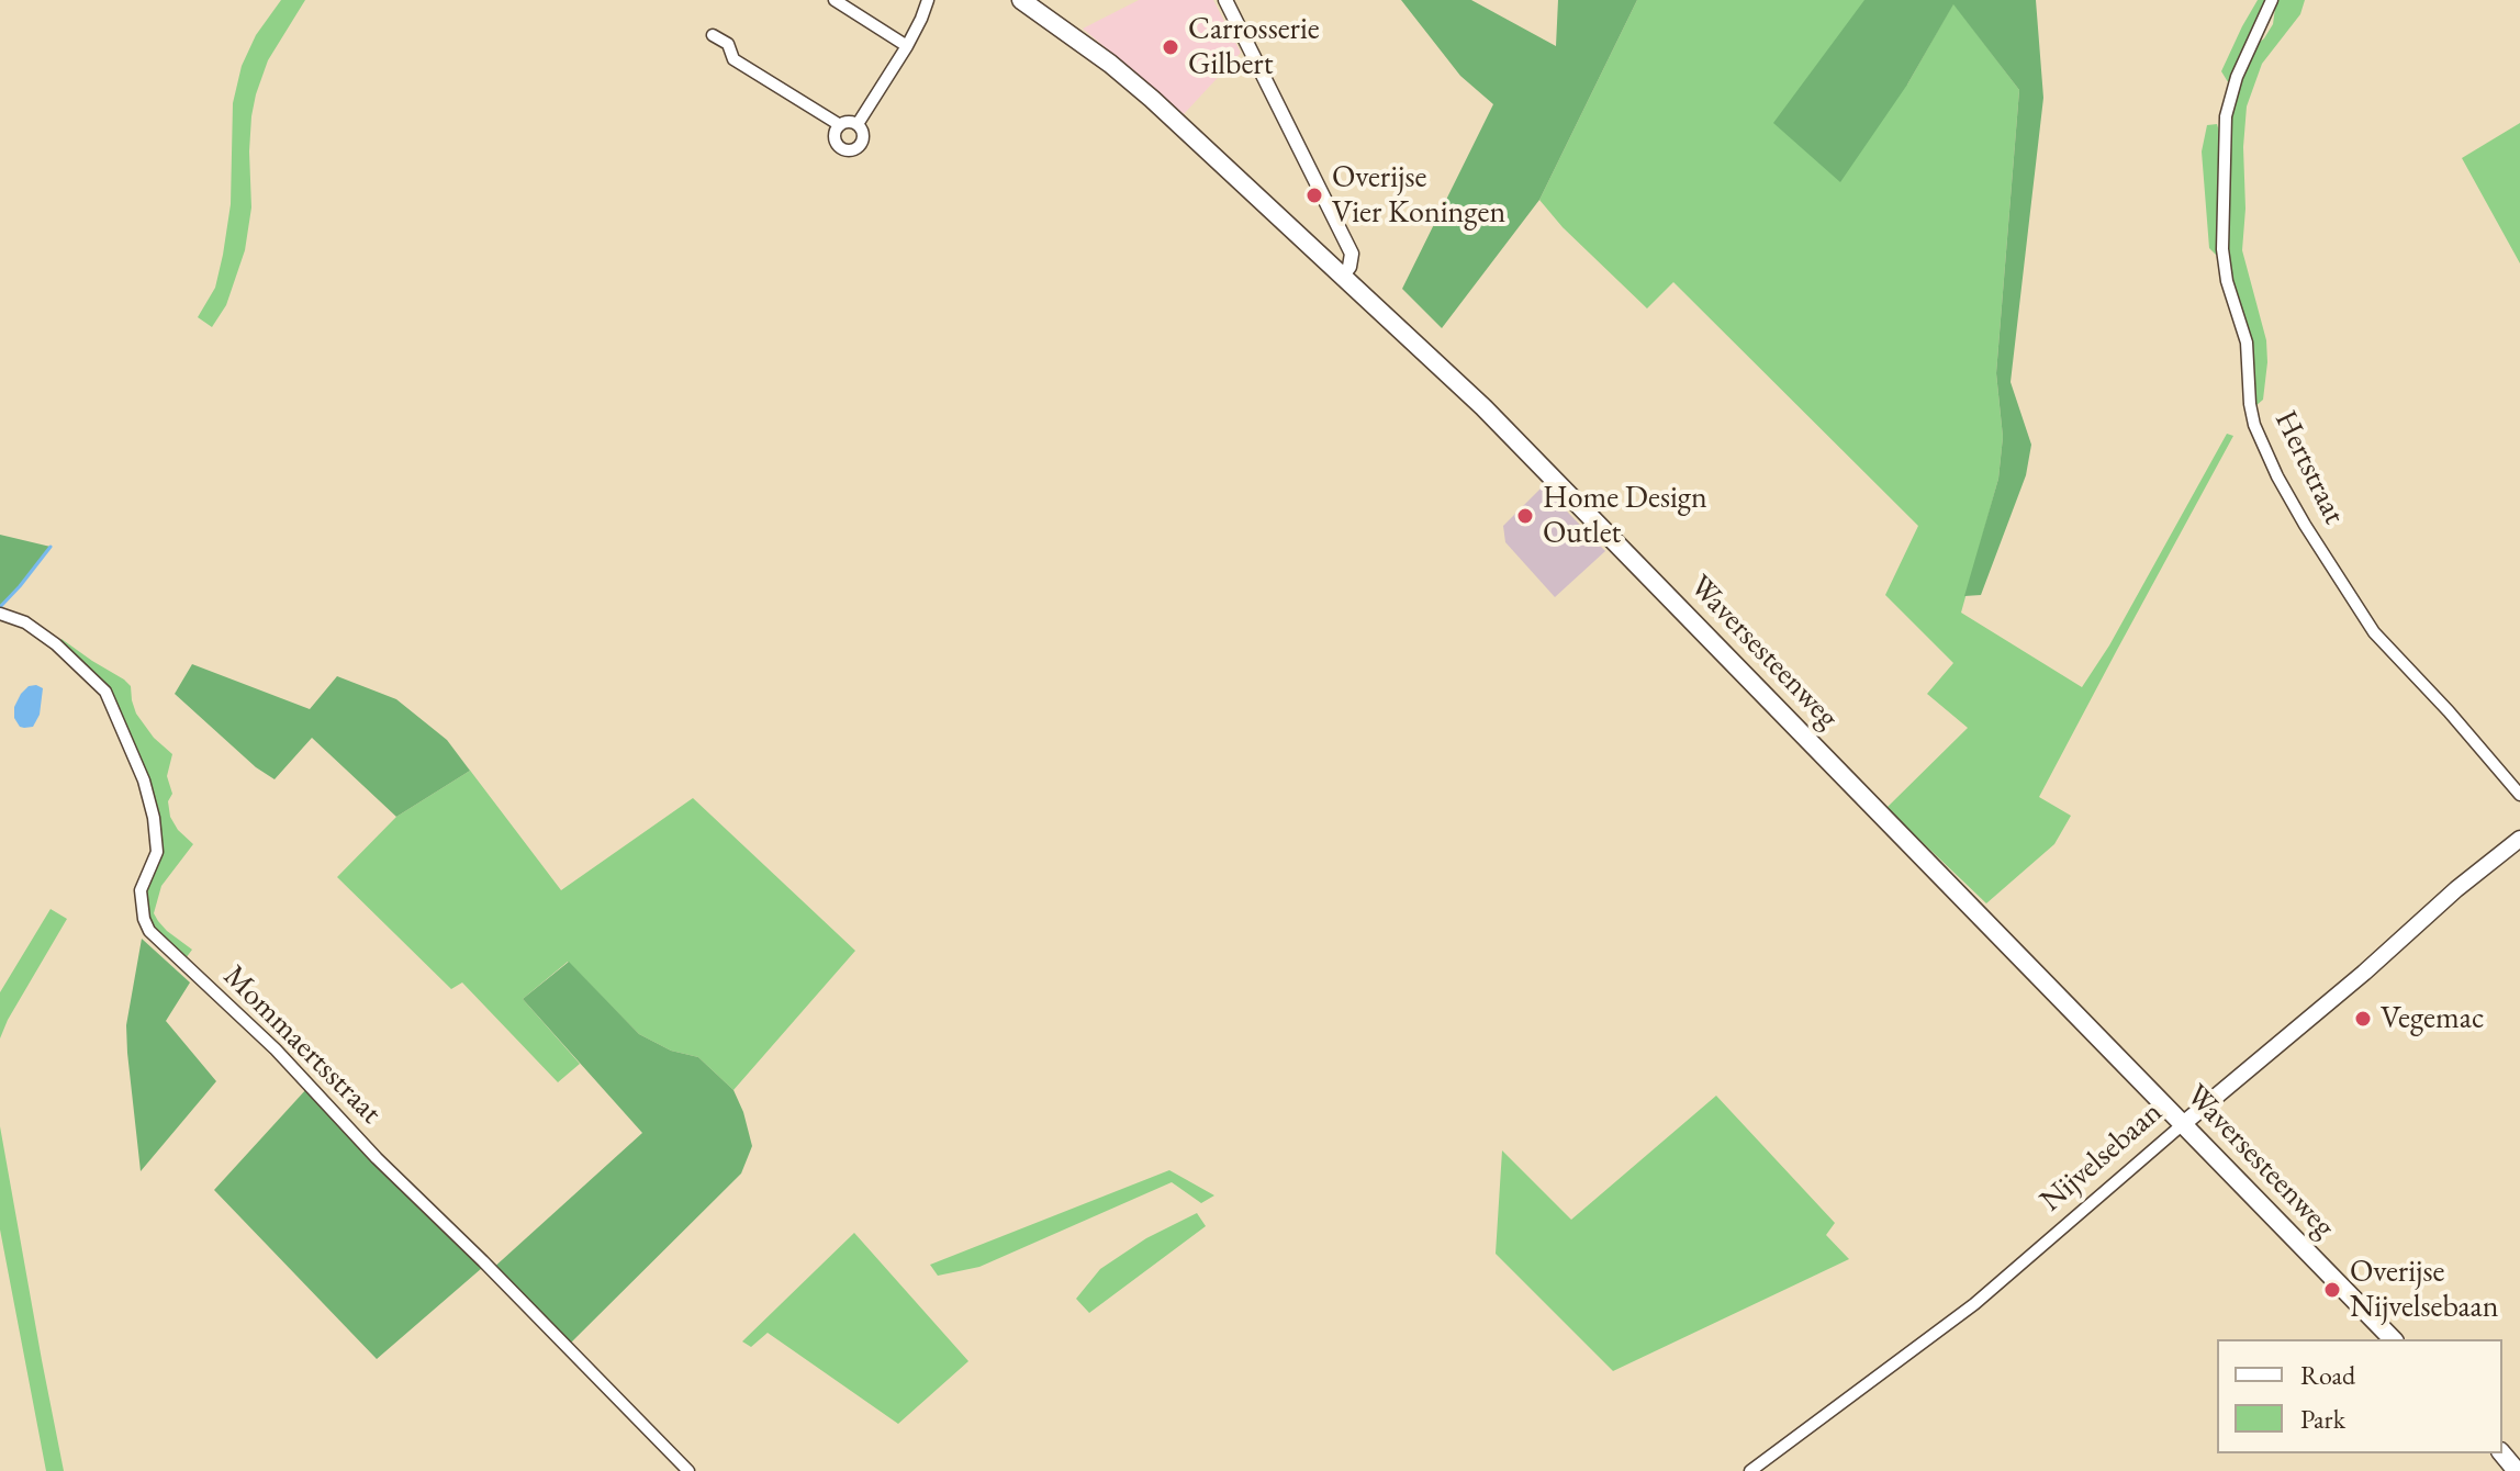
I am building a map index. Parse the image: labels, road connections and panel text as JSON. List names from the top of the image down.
{
  "streets": {
    "main road": ["Waversesteenweg", "Nijvelsebaan"],
    "street": ["Hertstraat", "Mommaertsstraat"]
  },
  "crossings": [
    ["Waversesteenweg", "Nijvelsebaan"]
  ],
  "places": [
    "Carrosserie Gilbert",
    "Overijse Vier Koningen",
    "Home Design Outlet",
    "Vegemac",
    "Overijse Nijvelsebaan"
  ],
  "legend": ["Road", "Park"]
}
